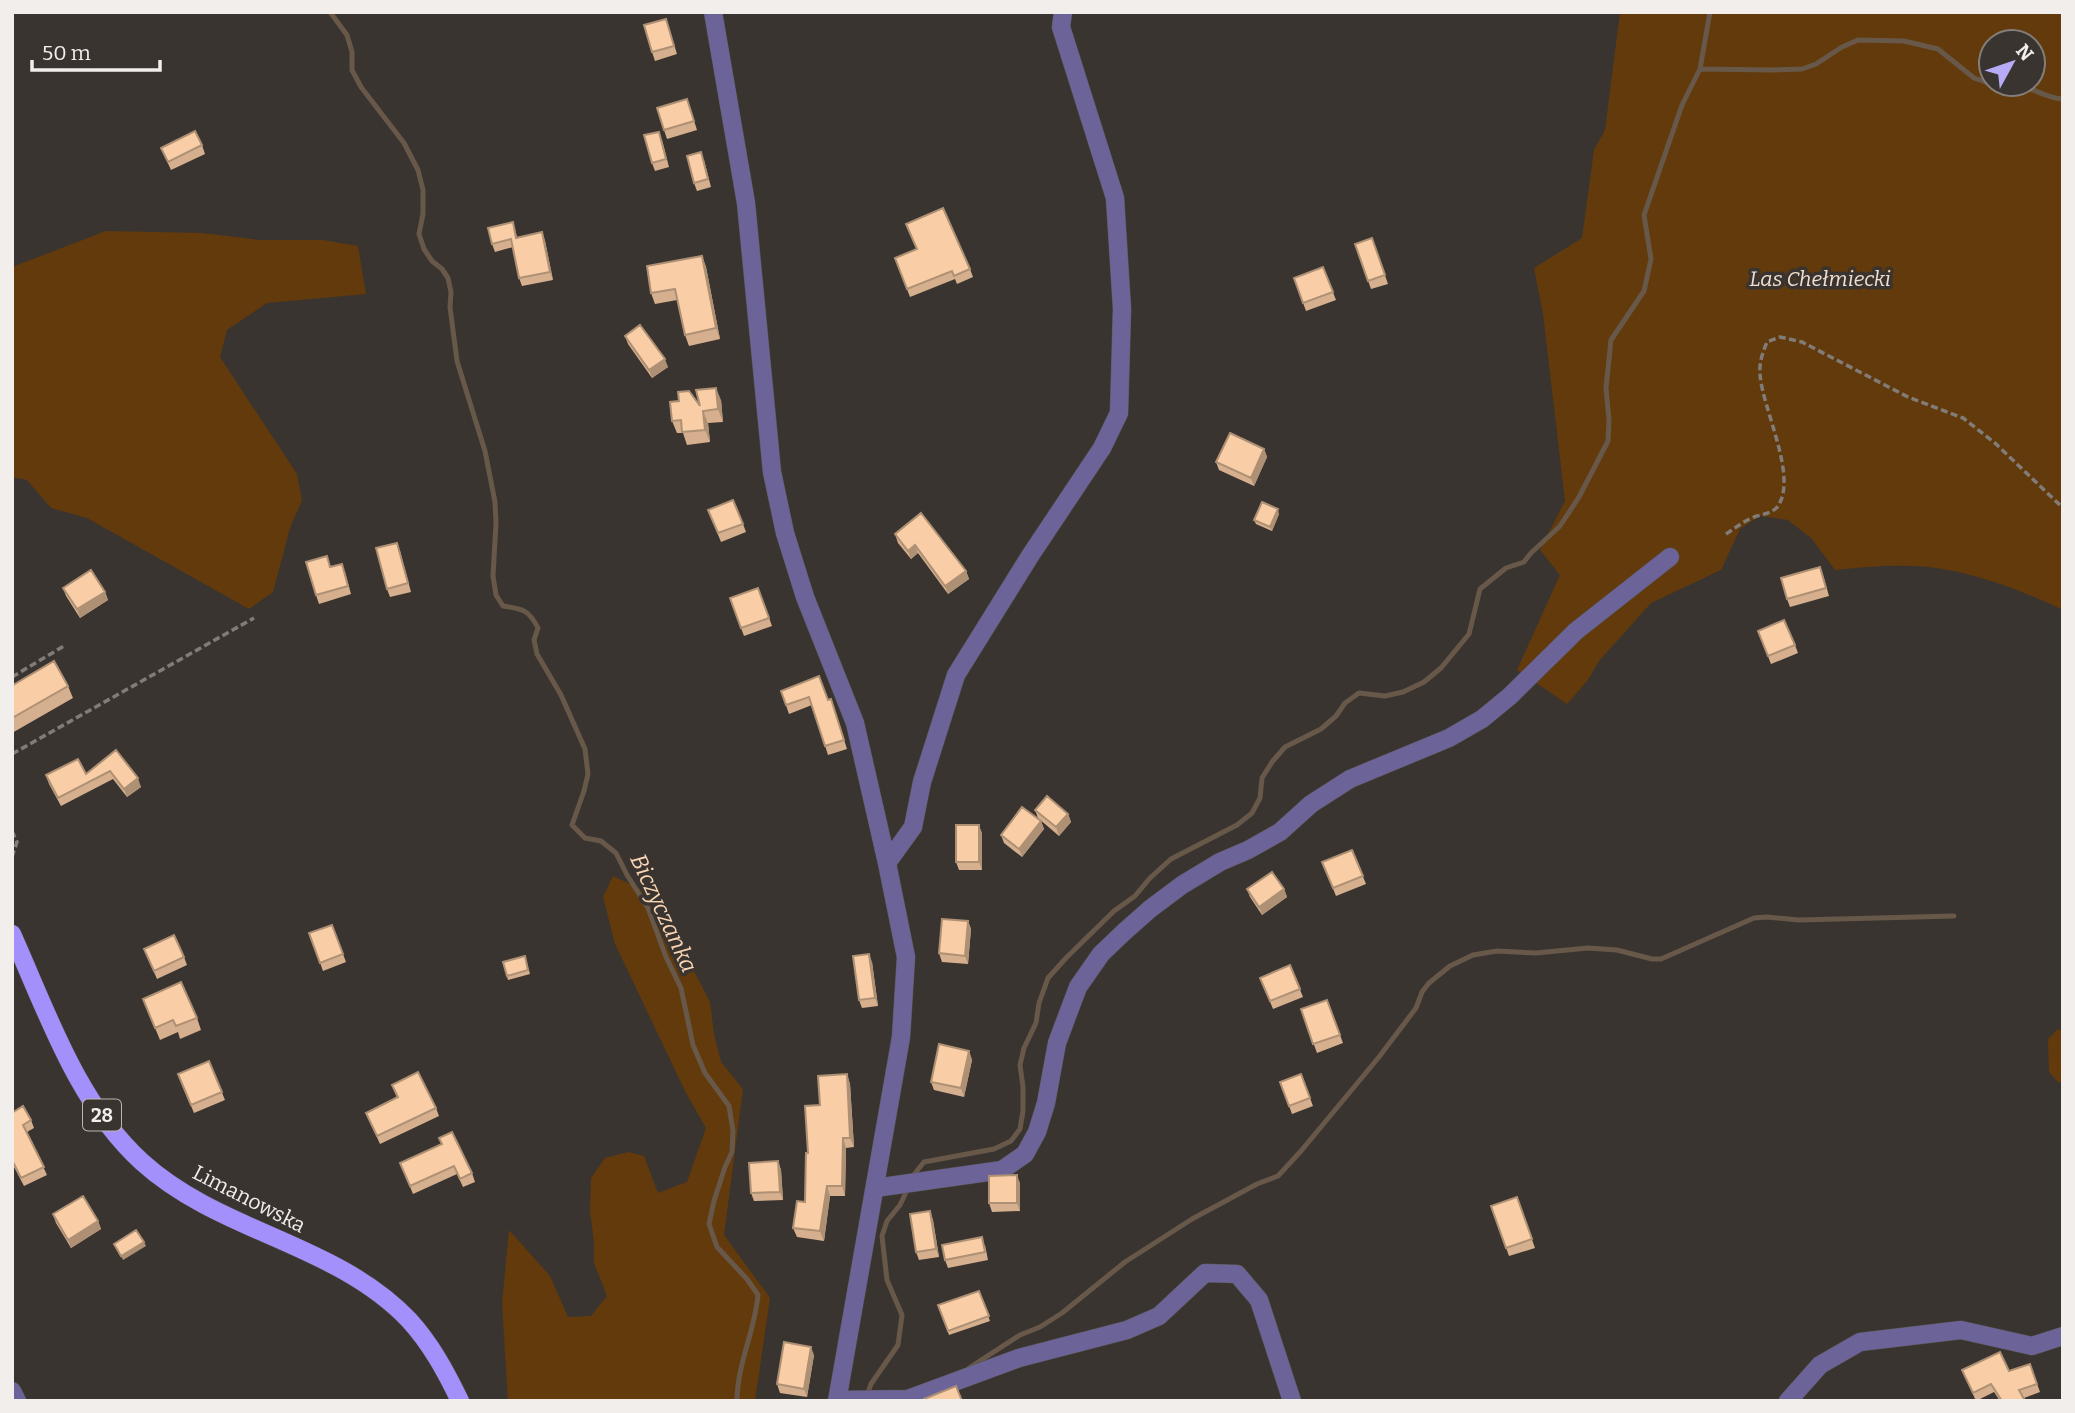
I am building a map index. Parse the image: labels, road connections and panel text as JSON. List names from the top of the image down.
{
  "streets": {
    "main road": ["28", "Limanowska"]
  },
  "water": ["Biczyczanka"],
  "parks": ["Las Chełmiecki"],
  "scale_bar": "50 m",
  "north": "top right"
}
